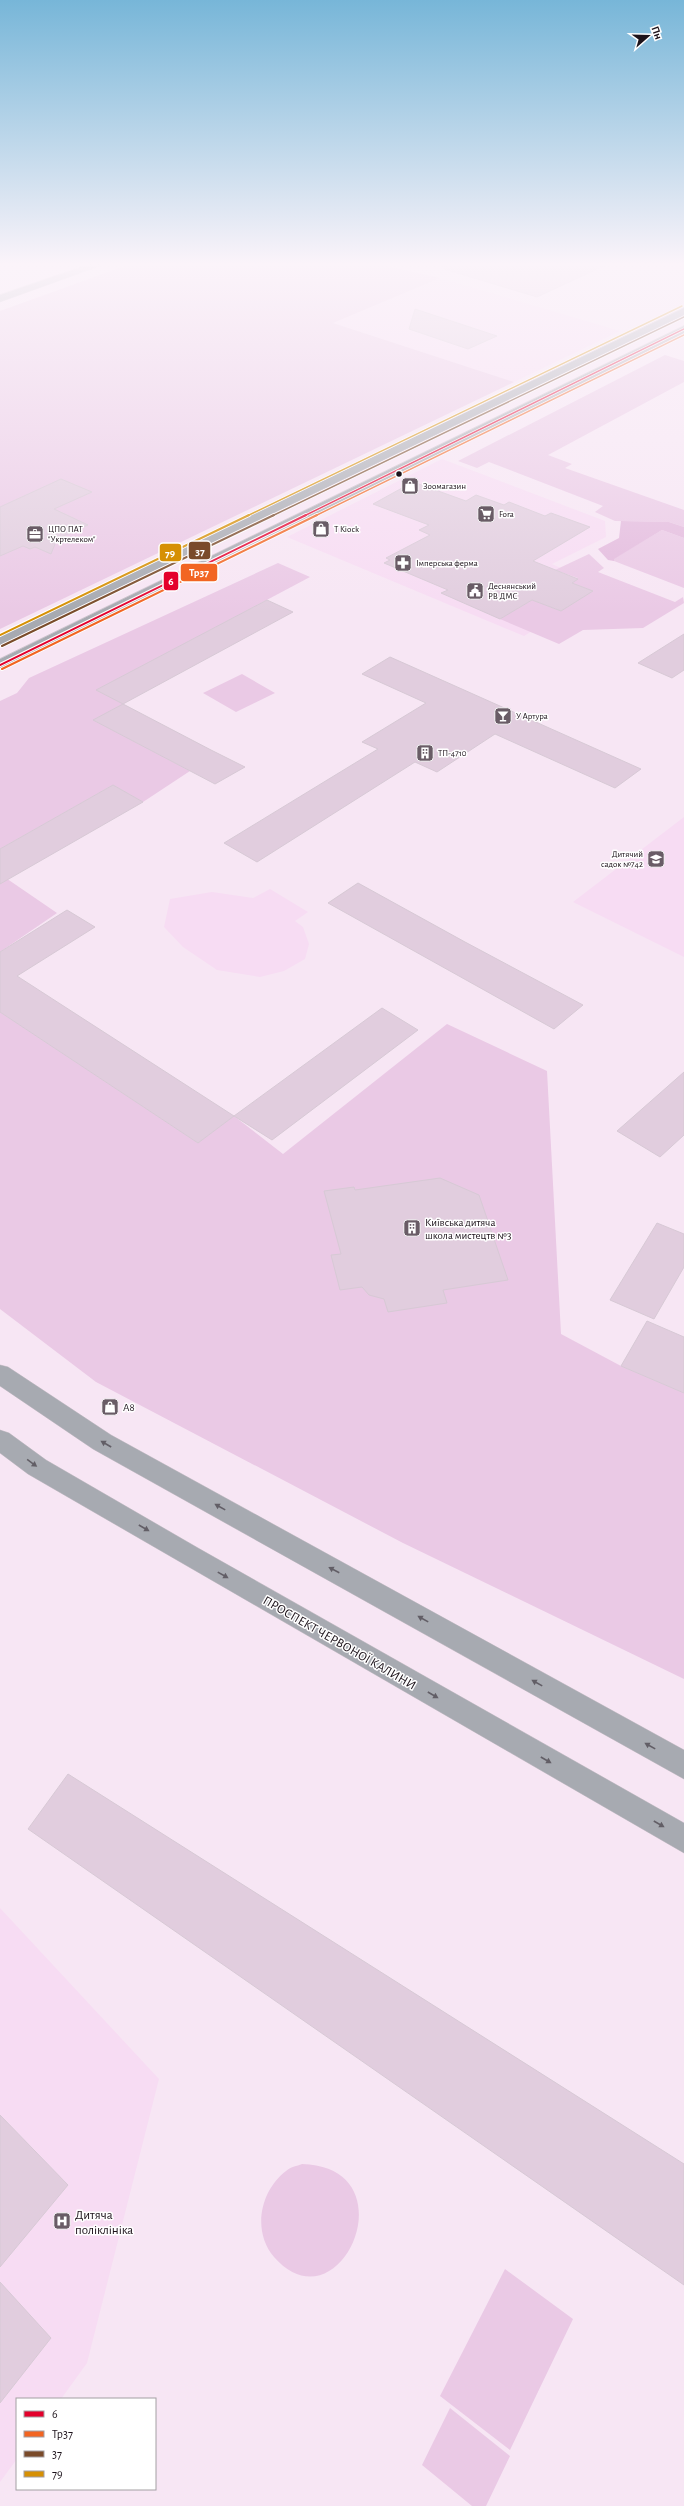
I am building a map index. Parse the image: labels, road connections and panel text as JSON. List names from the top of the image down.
{
  "streets": {
    "main road": ["ПРОСПЕКТ ЧЕРВОНОЇ КАЛИНИ"]
  },
  "places": {
    "shop": ["Зоомагазин", "T Kiock", "А8"],
    "supermarket": ["Fora"],
    "office": ["ЦПО ПАТ \"Укртелеком\""],
    "pharmacy": ["Імперська ферма"],
    "public building": ["Деснянський РВ ДМС"],
    "bar": ["У Артура"],
    "building": ["ТП-4710", "Київська дитяча школа мистецтв №3"],
    "school or university": ["Дитячий садок №742"],
    "hospital": ["Дитяча поліклініка"]
  },
  "lines": [
    "transit line 6",
    "transit line Тр37",
    "transit line 37",
    "transit line 79"
  ],
  "legend": [
    "6",
    "Тр37",
    "37",
    "79"
  ],
  "north": "right"
}
